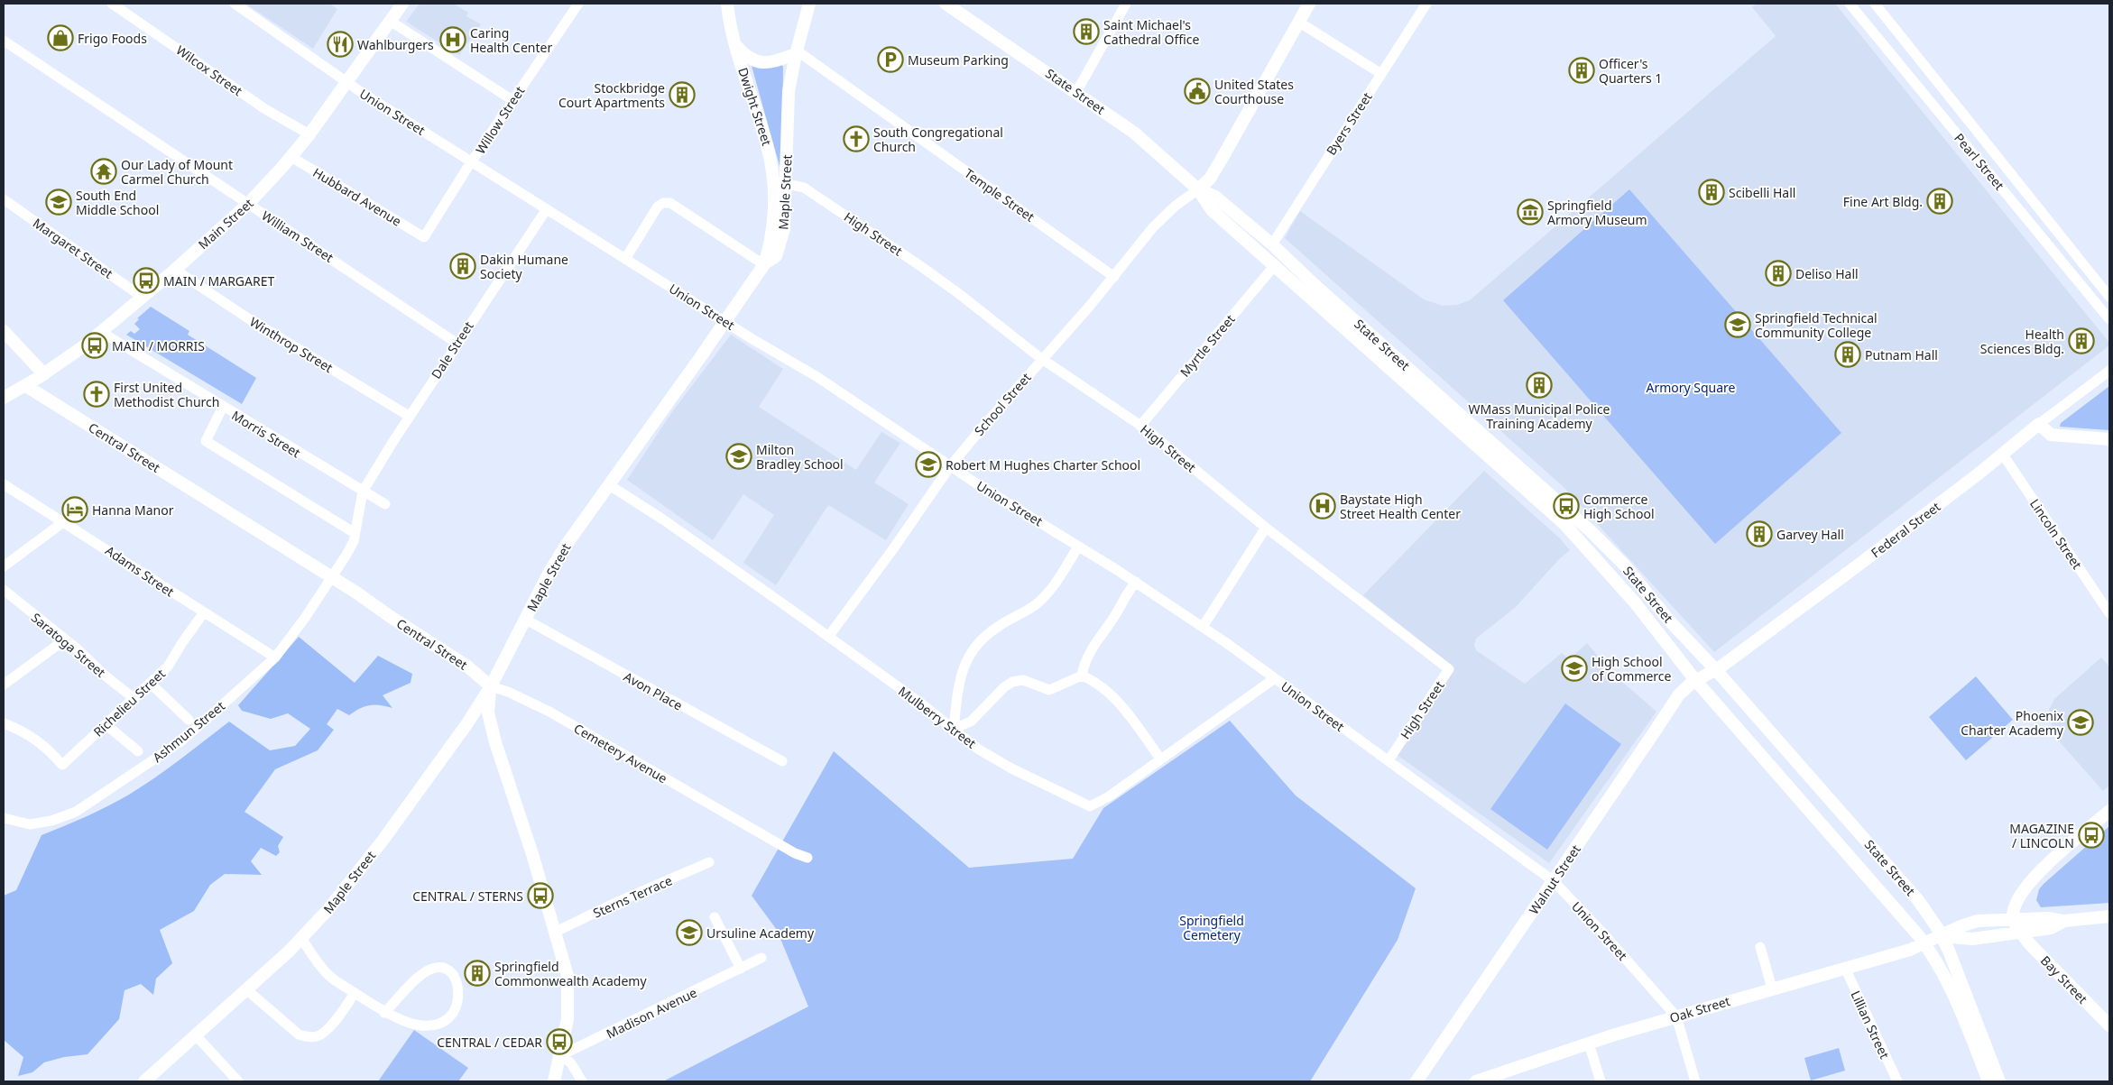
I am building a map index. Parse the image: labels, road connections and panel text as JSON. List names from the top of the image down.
{
  "streets": {
    "main road": [
      "State Street",
      "Dwight Street",
      "Maple Street",
      "Main Street",
      "Central Street",
      "Federal Street",
      "Walnut Street",
      "Bay Street",
      "Oak Street"
    ],
    "street": [
      "Wilcox Street",
      "Union Street",
      "Willow Street",
      "Byers Street",
      "Pearl Street",
      "Temple Street",
      "Hubbard Avenue",
      "High Street",
      "William Street",
      "Margaret Street",
      "Winthrop Street",
      "Myrtle Street",
      "Dale Street",
      "School Street",
      "Morris Street",
      "Lincoln Street",
      "Adams Street",
      "Saratoga Street",
      "Avon Place",
      "Richelieu Street",
      "Mulberry Street",
      "Ashmun Street",
      "Cemetery Avenue",
      "Sterns Terrace",
      "Madison Avenue",
      "Lillian Street"
    ]
  },
  "crossings": [
    ["Wilcox Street", "Main Street"],
    ["State Street", "Byers Street"],
    ["State Street", "Myrtle Street"],
    ["State Street", "School Street"],
    ["State Street", "Federal Street"],
    ["State Street", "Walnut Street"],
    ["State Street", "Oak Street"],
    ["Dwight Street", "Maple Street"],
    ["Union Street", "Willow Street"],
    ["Union Street", "Maple Street"],
    ["Union Street", "Main Street"],
    ["Union Street", "High Street"],
    ["Union Street", "Dale Street"],
    ["Union Street", "School Street"],
    ["Union Street", "Mulberry Street"],
    ["Union Street", "Walnut Street"],
    ["Union Street", "Oak Street"],
    ["Willow Street", "Hubbard Avenue"],
    ["Maple Street", "Temple Street"],
    ["Maple Street", "High Street"],
    ["Maple Street", "Central Street"],
    ["Maple Street", "Avon Place"],
    ["Maple Street", "Mulberry Street"],
    ["Maple Street", "Cemetery Avenue"],
    ["Temple Street", "School Street"],
    ["Hubbard Avenue", "Main Street"],
    ["Main Street", "William Street"],
    ["Main Street", "Margaret Street"],
    ["Main Street", "Winthrop Street"],
    ["Main Street", "Morris Street"],
    ["Main Street", "Central Street"],
    ["High Street", "Myrtle Street"],
    ["High Street", "School Street"],
    ["William Street", "Dale Street"],
    ["Winthrop Street", "Dale Street"],
    ["Dale Street", "Morris Street"],
    ["School Street", "Mulberry Street"],
    ["Central Street", "Ashmun Street"],
    ["Central Street", "Cemetery Avenue"],
    ["Federal Street", "Lincoln Street"],
    ["Federal Street", "Walnut Street"],
    ["Adams Street", "Richelieu Street"],
    ["Adams Street", "Ashmun Street"],
    ["Saratoga Street", "Richelieu Street"],
    ["Bay Street", "Oak Street"],
    ["Oak Street", "Lillian Street"]
  ],
  "parks": ["Armory Square", "Springfield Cemetery"],
  "places": {
    "building": [
      "Saint Michael's Cathedral Office",
      "Officer's Quarters 1",
      "Stockbridge Court Apartments",
      "Scibelli Hall",
      "Fine Art Bldg.",
      "Dakin Humane Society",
      "Deliso Hall",
      "Health Sciences Bldg.",
      "Putnam Hall",
      "WMass Municipal Police Training Academy",
      "Garvey Hall",
      "Springfield Commonwealth Academy"
    ],
    "shop": ["Frigo Foods"],
    "hospital": ["Caring Health Center", "Baystate High Street Health Center"],
    "restaurant": ["Wahlburgers"],
    "parking": ["Museum Parking"],
    "public building": ["United States Courthouse"],
    "church": ["South Congregational Church", "First United Methodist Church"],
    "temple": ["Our Lady of Mount Carmel Church"],
    "school or university": [
      "South End Middle School",
      "Springfield Technical Community College",
      "Milton Bradley School",
      "Robert M Hughes Charter School",
      "High School of Commerce",
      "Phoenix Charter Academy",
      "Ursuline Academy"
    ],
    "museum": ["Springfield Armory Museum"],
    "bus stop": [
      "MAIN / MARGARET",
      "MAIN / MORRIS",
      "Commerce High School",
      "MAGAZINE / LINCOLN",
      "CENTRAL / STERNS",
      "CENTRAL / CEDAR"
    ],
    "hotel": ["Hanna Manor"]
  }
}
